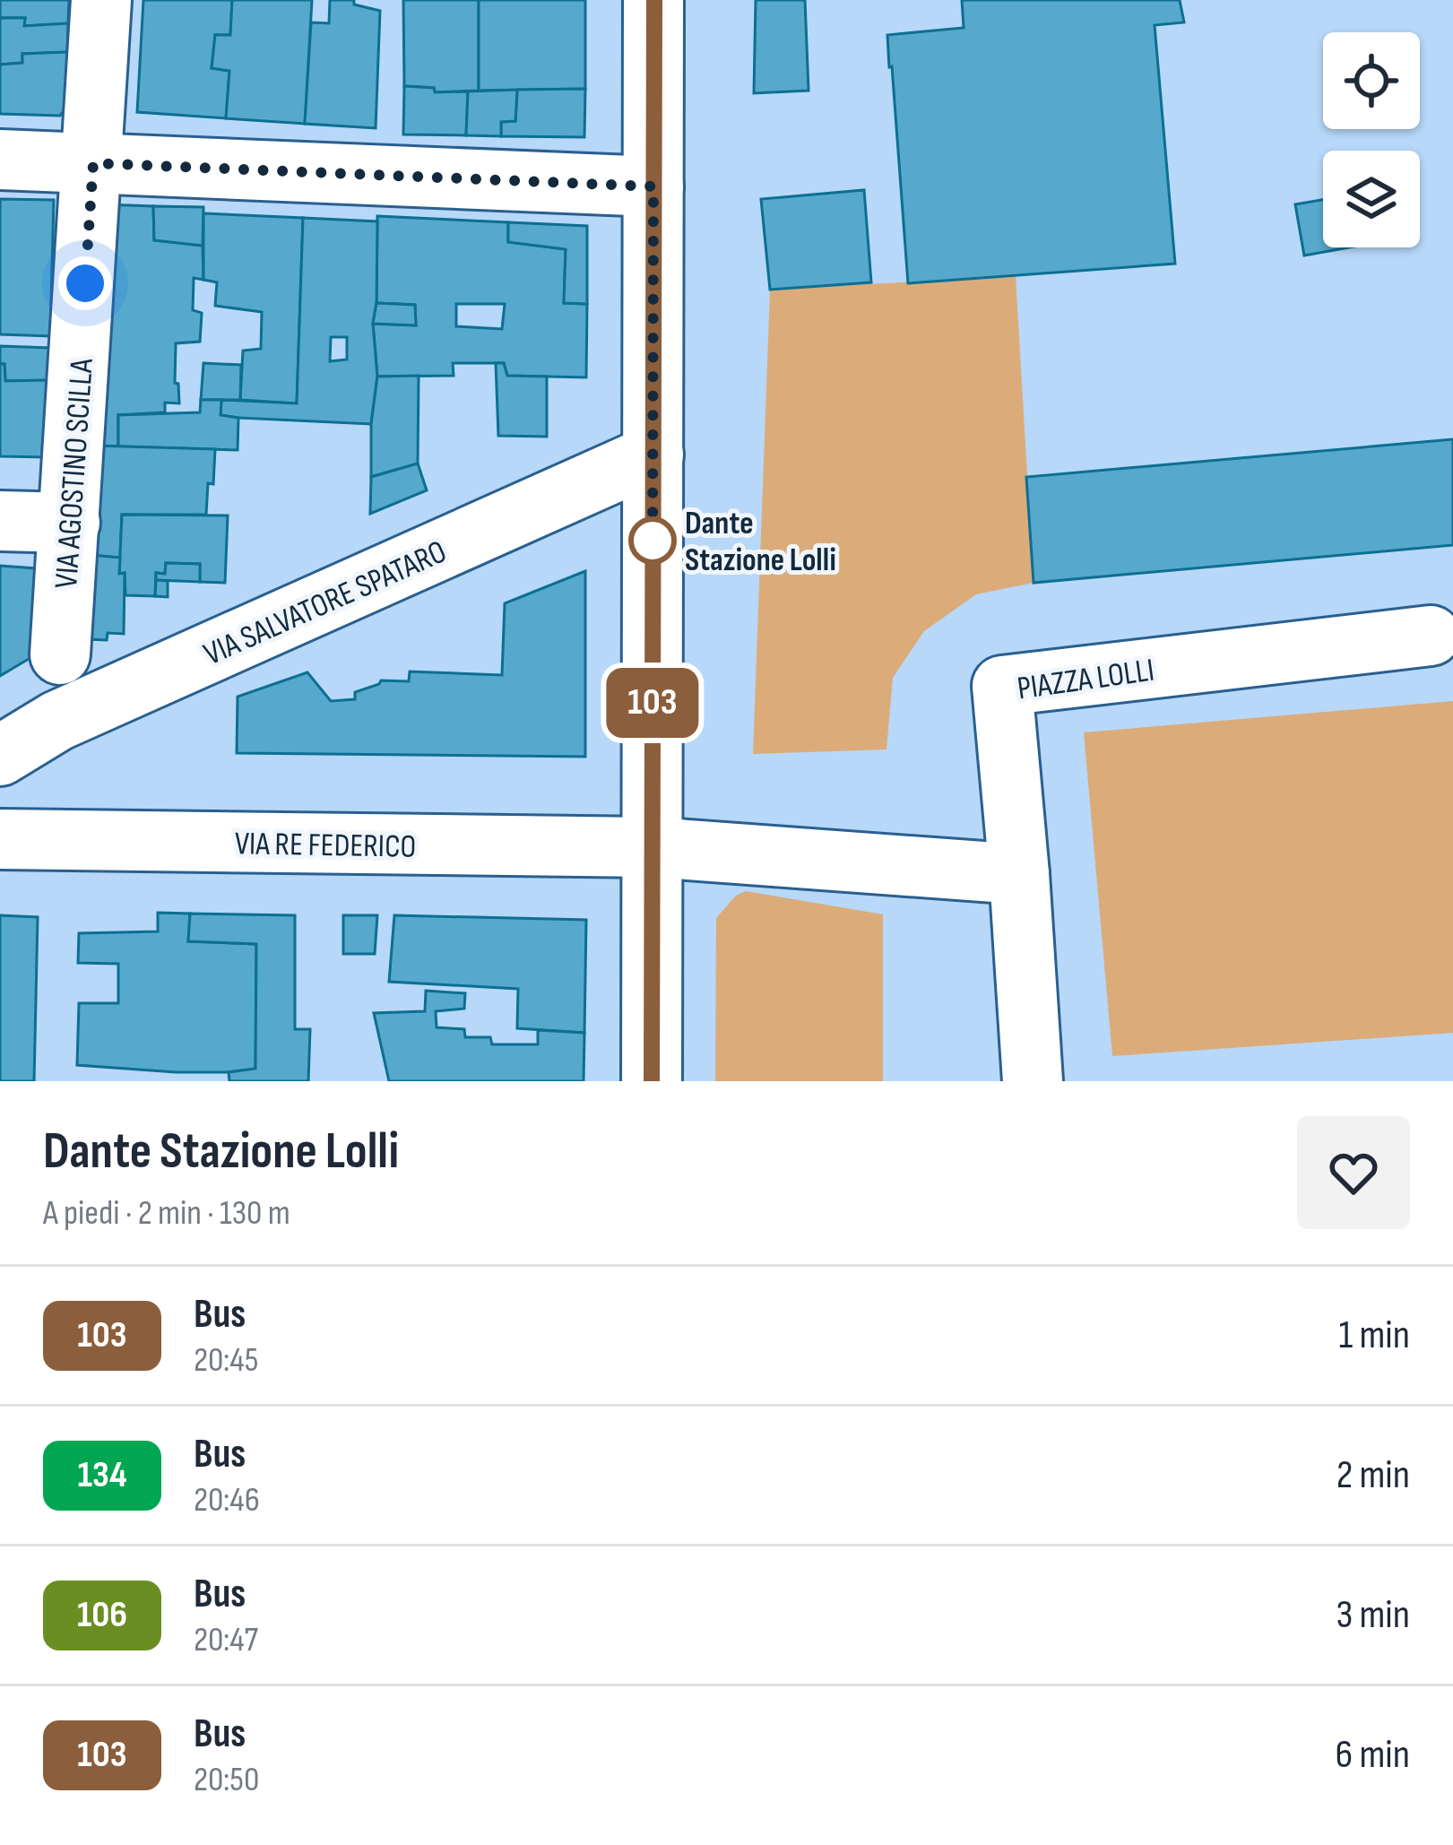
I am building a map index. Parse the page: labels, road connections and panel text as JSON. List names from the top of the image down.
{
  "streets": {
    "street": [
      "VIA AGOSTINO SCILLA",
      "VIA SALVATORE SPATARO",
      "PIAZZA LOLLI",
      "VIA RE FEDERICO"
    ]
  },
  "crossings": [
    ["PIAZZA LOLLI", "VIA RE FEDERICO"]
  ],
  "places": ["Dante Stazione Lolli"],
  "lines": ["bus line 103"],
  "page": {
    "on_map": "103",
    "heading": ["Dante Stazione Lolli", "A piedi · 2 min · 130 m"],
    "list": [
      {
        "mark": "103",
        "name": "Bus",
        "note": "20:45",
        "value": "1 min"
      },
      {
        "mark": "134",
        "name": "Bus",
        "note": "20:46",
        "value": "2 min"
      },
      {
        "mark": "106",
        "name": "Bus",
        "note": "20:47",
        "value": "3 min"
      },
      {
        "mark": "103",
        "name": "Bus",
        "note": "20:50",
        "value": "6 min"
      }
    ]
  }
}
